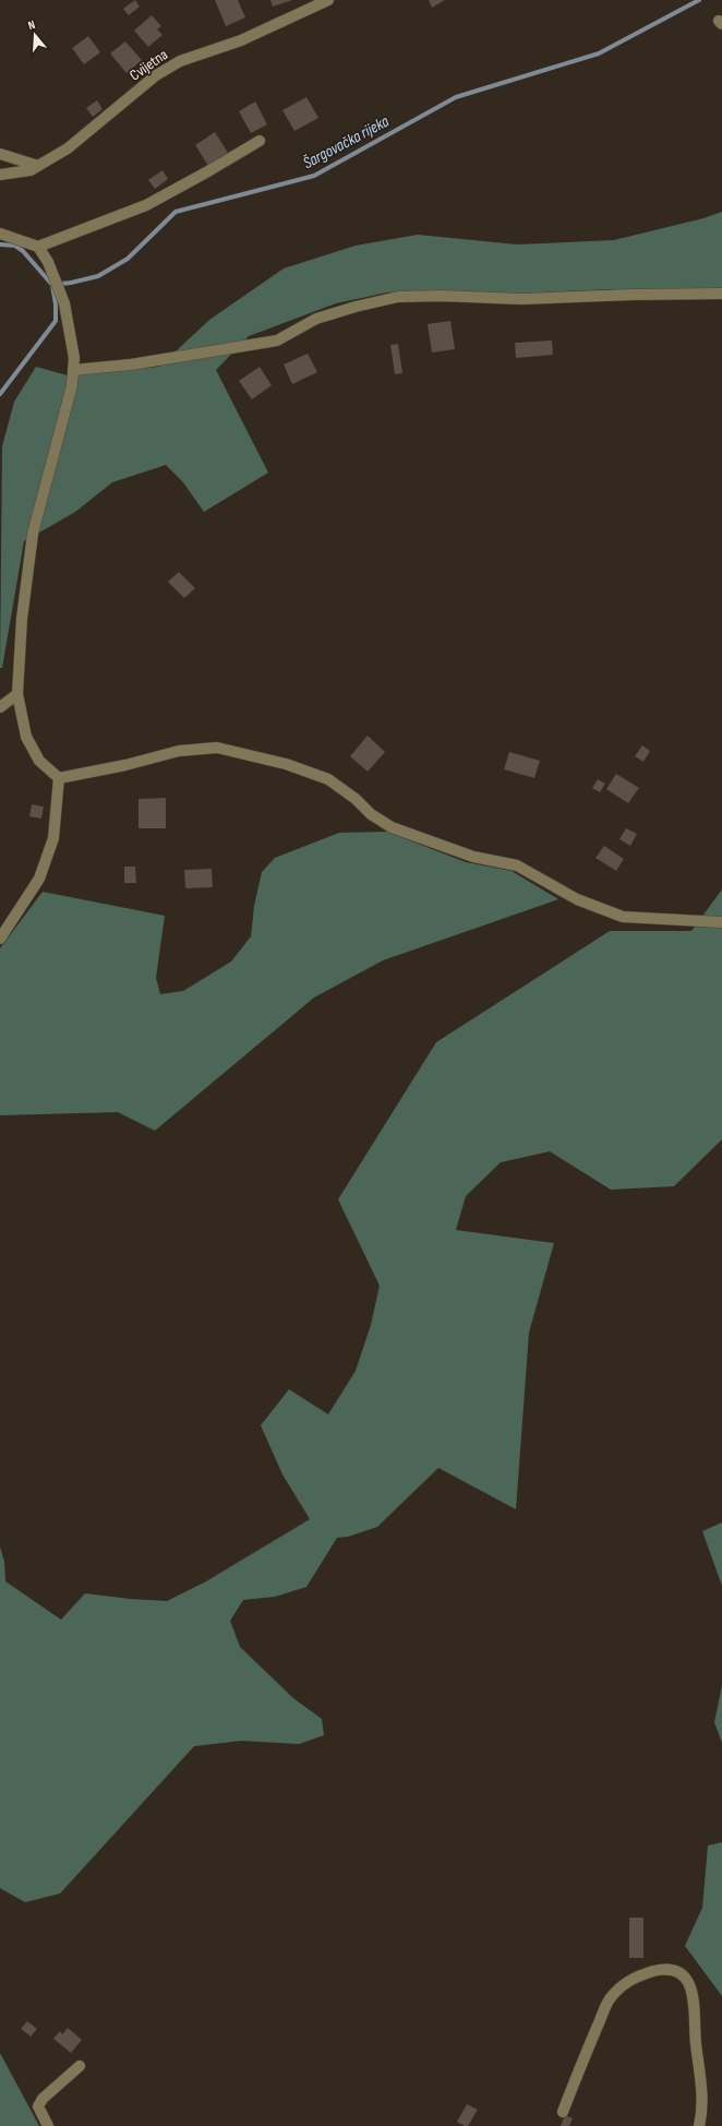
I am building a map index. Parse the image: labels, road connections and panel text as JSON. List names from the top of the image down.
{
  "streets": {
    "street": ["Cvijetna"]
  },
  "water": ["Šargovačka rijeka"],
  "north": "top"
}
